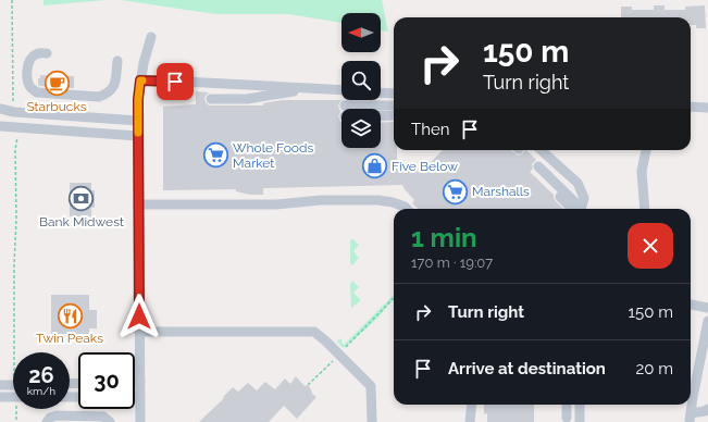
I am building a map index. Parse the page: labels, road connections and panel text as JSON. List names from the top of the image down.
{
  "places": {
    "cafe": ["Starbucks"],
    "supermarket": ["Whole Foods Market", "Marshalls"],
    "shop": ["Five Below"],
    "bank": ["Bank Midwest"],
    "restaurant": ["Twin Peaks"]
  },
  "north": "left",
  "page": {
    "turn": ["150 m", "Turn right"],
    "then": "Then",
    "heading": ["1 min", "170 m · 19:07"],
    "list": [
      {
        "name": "Turn right",
        "value": "150 m"
      },
      {
        "name": "Arrive at destination",
        "value": "20 m"
      }
    ],
    "speed": "26 km/h",
    "limit": "30"
  }
}
